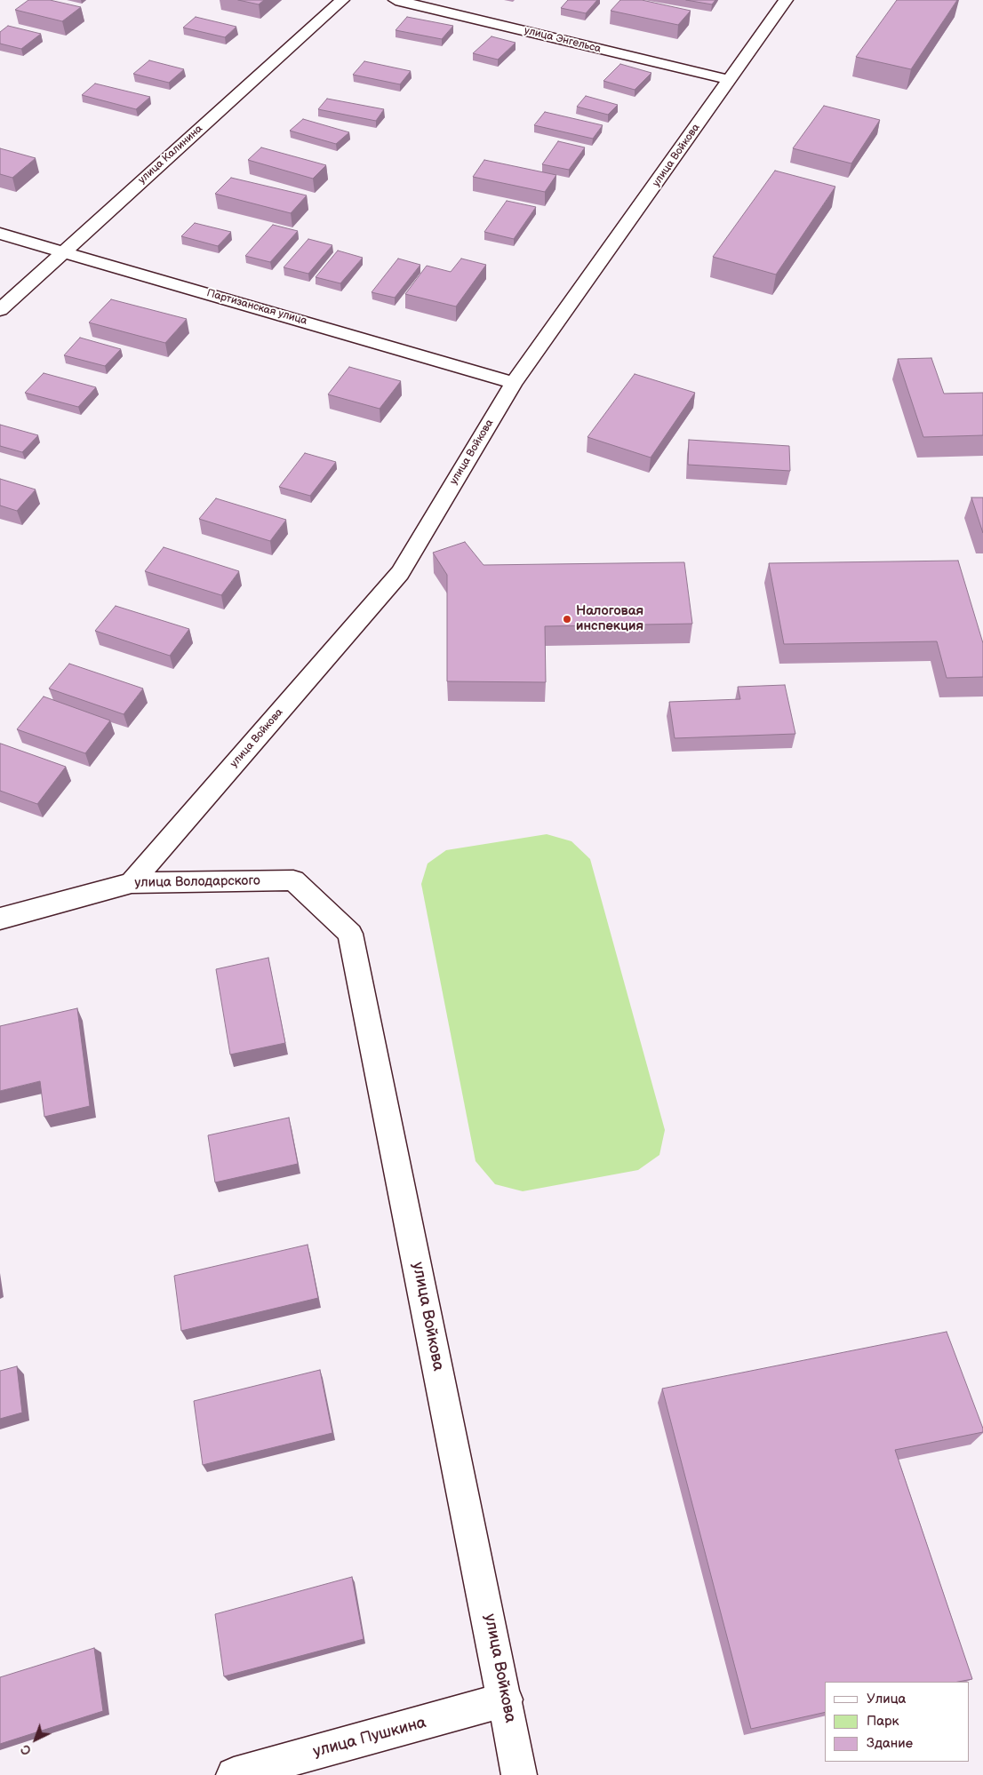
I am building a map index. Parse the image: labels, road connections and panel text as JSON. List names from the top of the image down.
{
  "streets": {
    "street": [
      "улица Энгельса",
      "улица Калинина",
      "улица Войкова",
      "Партизанская улица",
      "улица Володарского",
      "улица Пушкина"
    ]
  },
  "crossings": [
    ["улица Энгельса", "улица Войкова"],
    ["улица Калинина", "Партизанская улица"],
    ["улица Войкова", "Партизанская улица"],
    ["улица Войкова", "улица Володарского"],
    ["улица Войкова", "улица Пушкина"]
  ],
  "places": ["Налоговая инспекция"],
  "legend": ["Улица", "Парк", "Здание"],
  "north": "bottom left"
}
